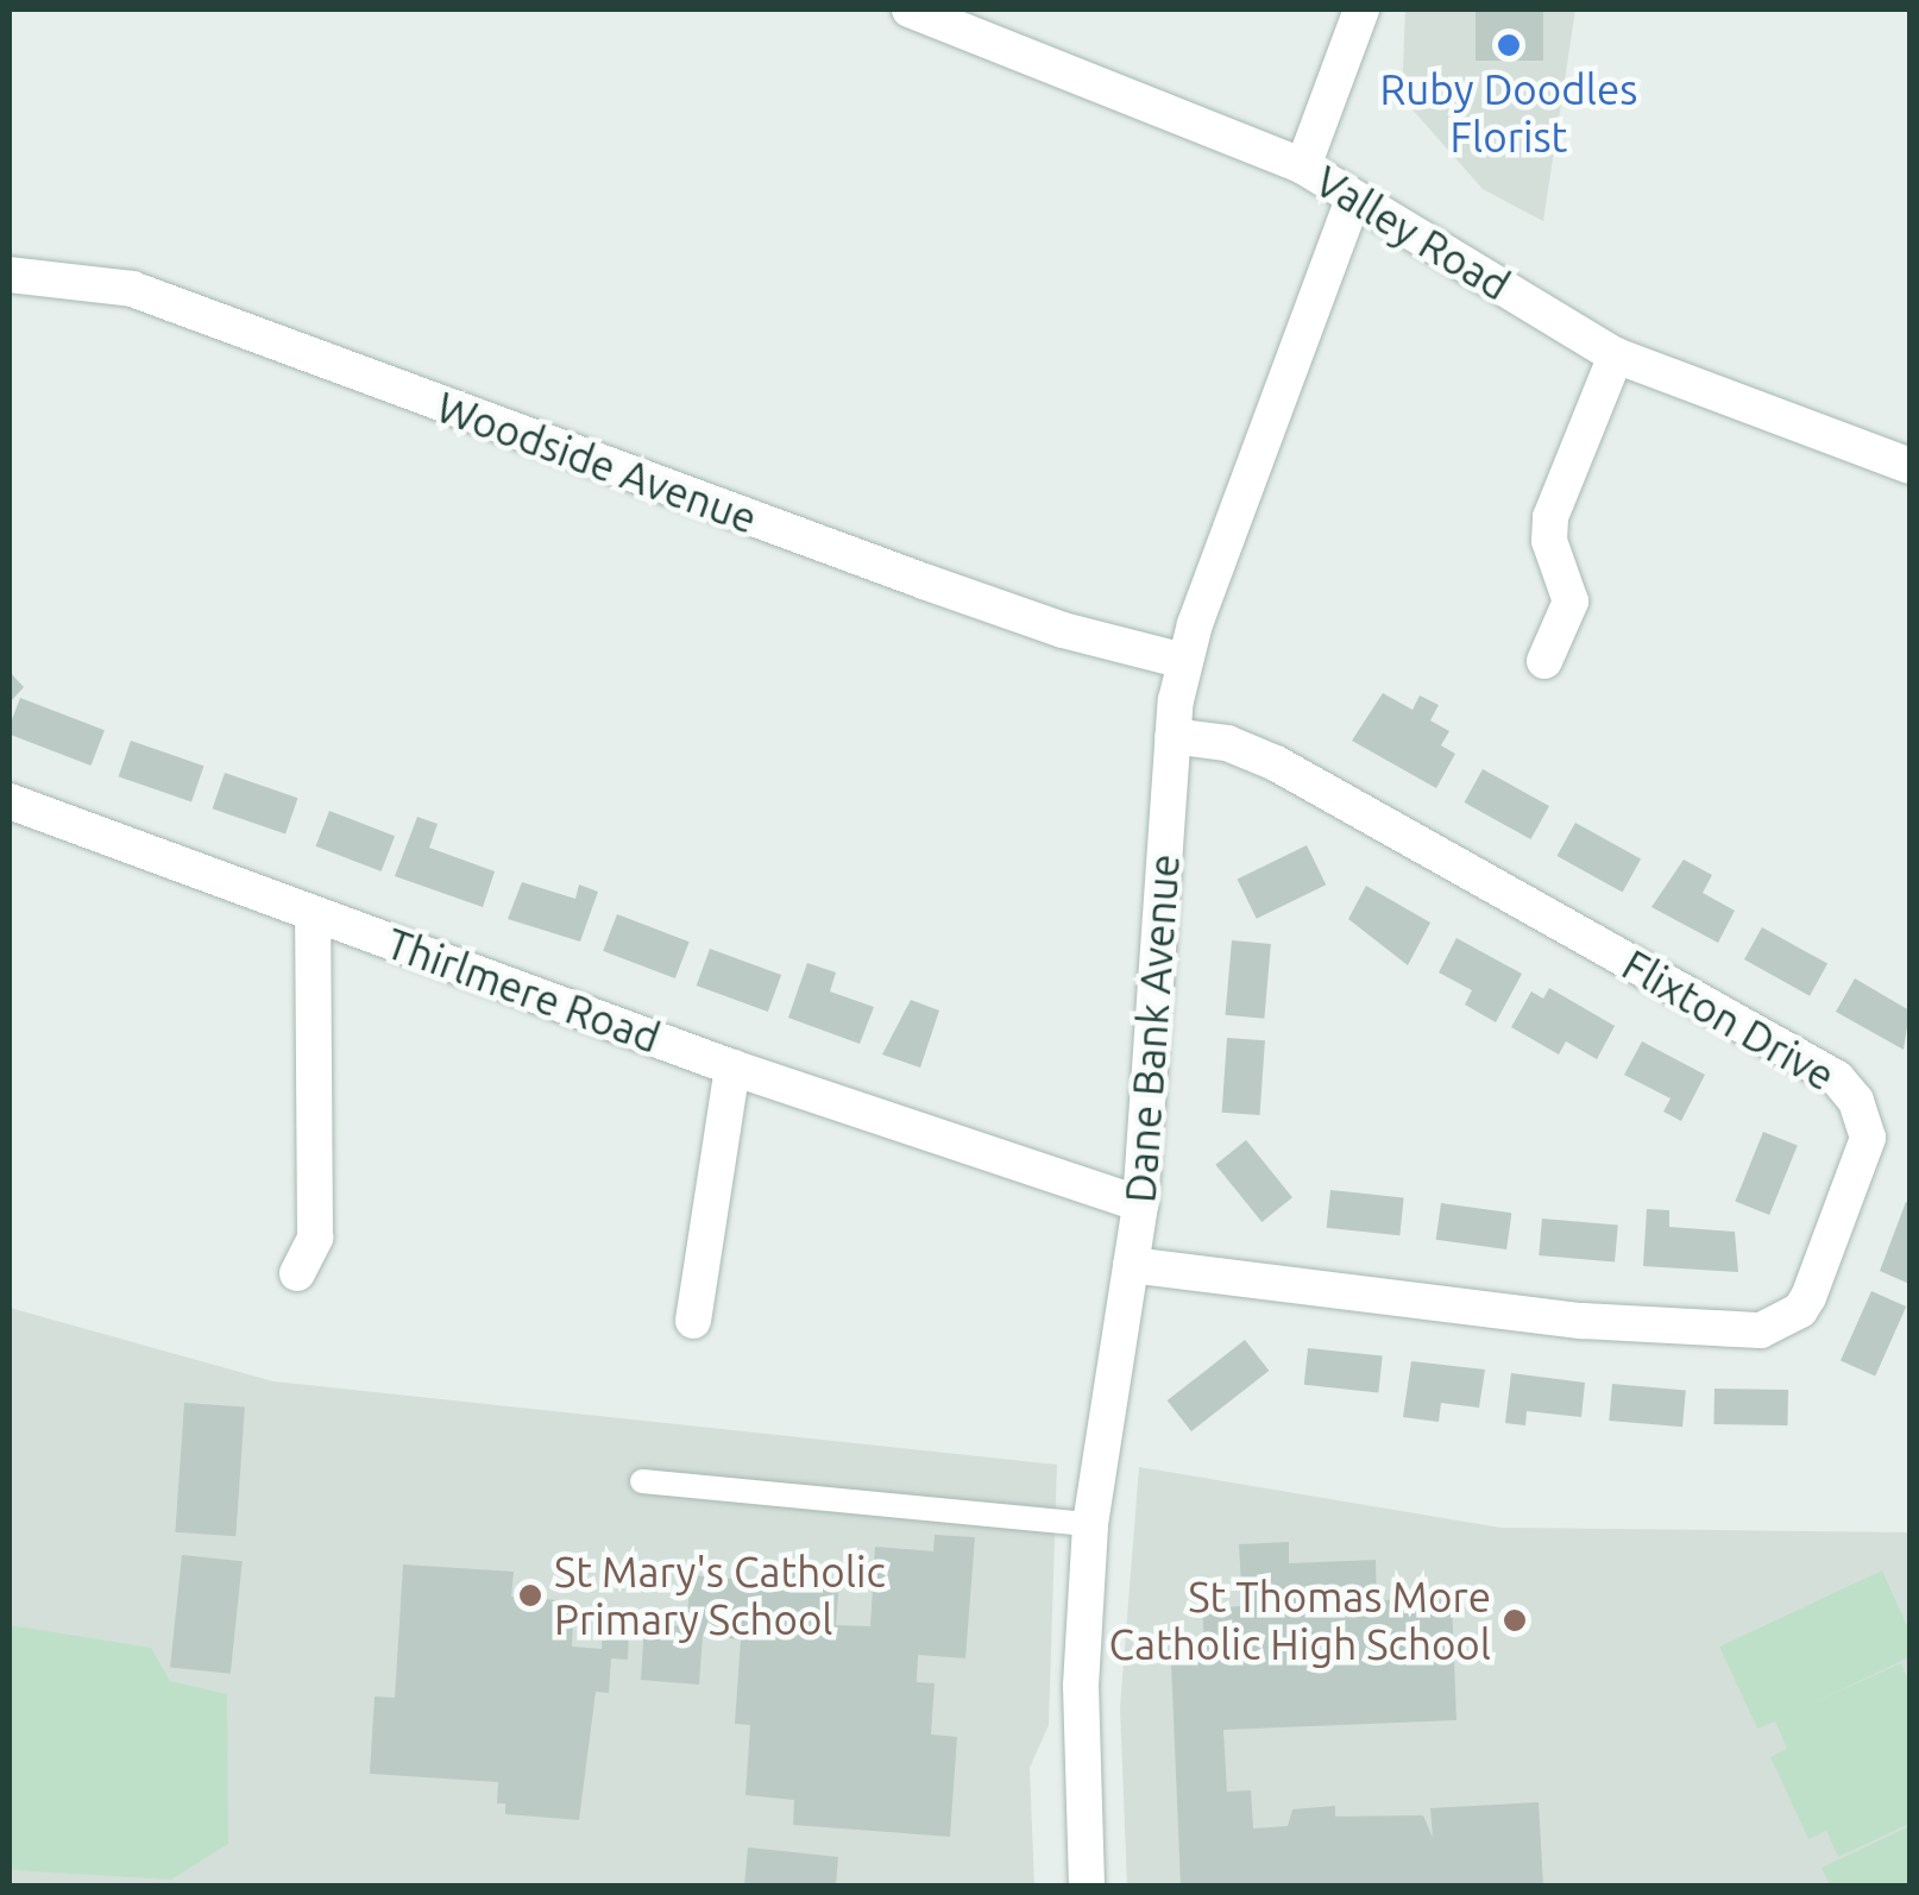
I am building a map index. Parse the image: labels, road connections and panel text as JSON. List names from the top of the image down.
{
  "streets": {
    "street": [
      "Valley Road",
      "Woodside Avenue",
      "Thirlmere Road",
      "Flixton Drive",
      "Dane Bank Avenue"
    ]
  },
  "crossings": [
    ["Valley Road", "Dane Bank Avenue"],
    ["Woodside Avenue", "Dane Bank Avenue"],
    ["Thirlmere Road", "Dane Bank Avenue"],
    ["Flixton Drive", "Dane Bank Avenue"]
  ],
  "places": ["Ruby Doodles Florist", "St Mary's Catholic Primary School", "St Thomas More Catholic High School"]
}
